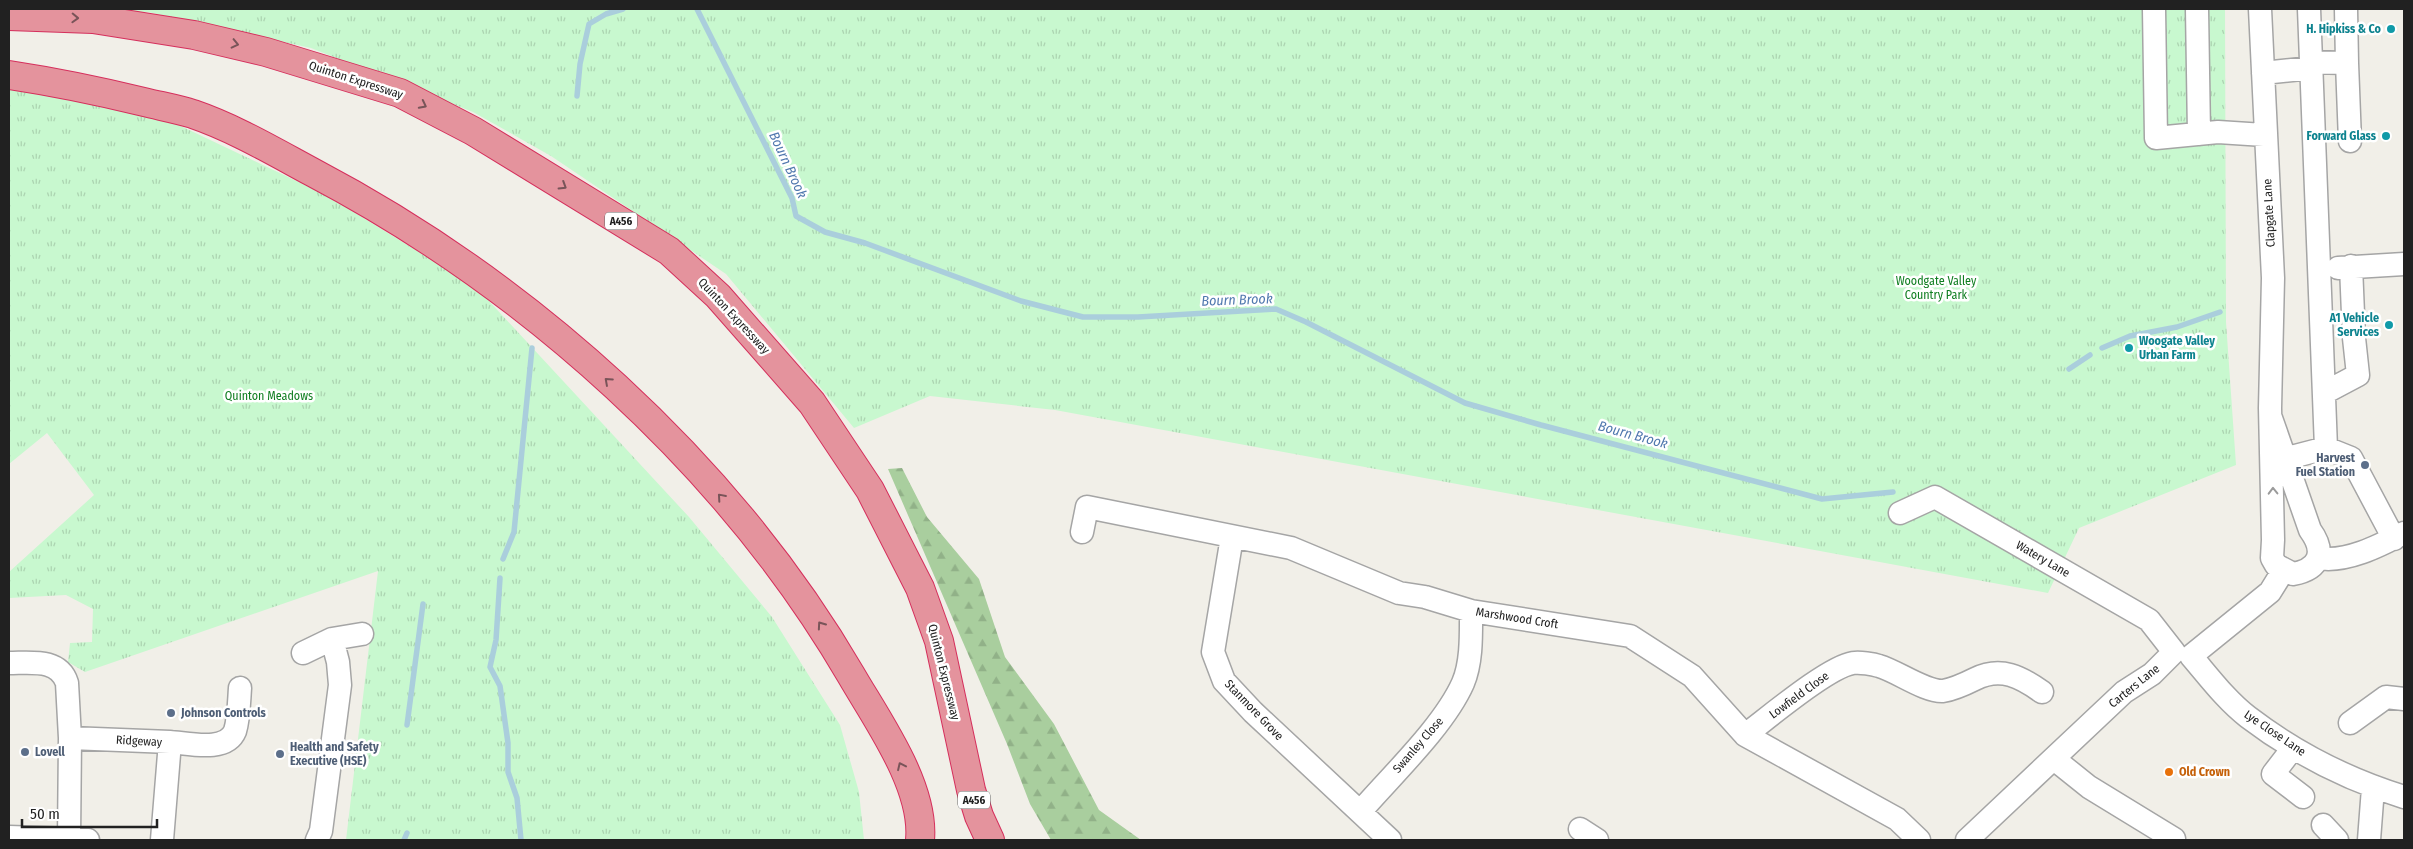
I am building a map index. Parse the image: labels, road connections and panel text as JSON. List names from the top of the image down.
{
  "streets": {
    "highway": ["Quinton Expressway", "A456"],
    "street": [
      "Clapgate Lane",
      "Watery Lane",
      "Marshwood Croft",
      "Carters Lane",
      "Lowfield Close",
      "Stanmore Grove",
      "Lye Close Lane",
      "Ridgeway",
      "Swanley Close"
    ]
  },
  "crossings": [
    ["Clapgate Lane", "Carters Lane"],
    ["Watery Lane", "Carters Lane"],
    ["Watery Lane", "Lye Close Lane"],
    ["Marshwood Croft", "Lowfield Close"],
    ["Marshwood Croft", "Stanmore Grove"],
    ["Marshwood Croft", "Swanley Close"],
    ["Carters Lane", "Lye Close Lane"],
    ["Stanmore Grove", "Swanley Close"]
  ],
  "water": ["Bourn Brook"],
  "parks": ["Woodgate Valley Country Park", "Quinton Meadows"],
  "places": [
    "H. Hipkiss & Co",
    "Forward Glass",
    "A1 Vehicle Services",
    "Woogate Valley Urban Farm",
    "Harvest Fuel Station",
    "Johnson Controls",
    "Lovell",
    "Health and Safety Executive (HSE)",
    "Old Crown"
  ],
  "scale_bar": "50 m"
}
